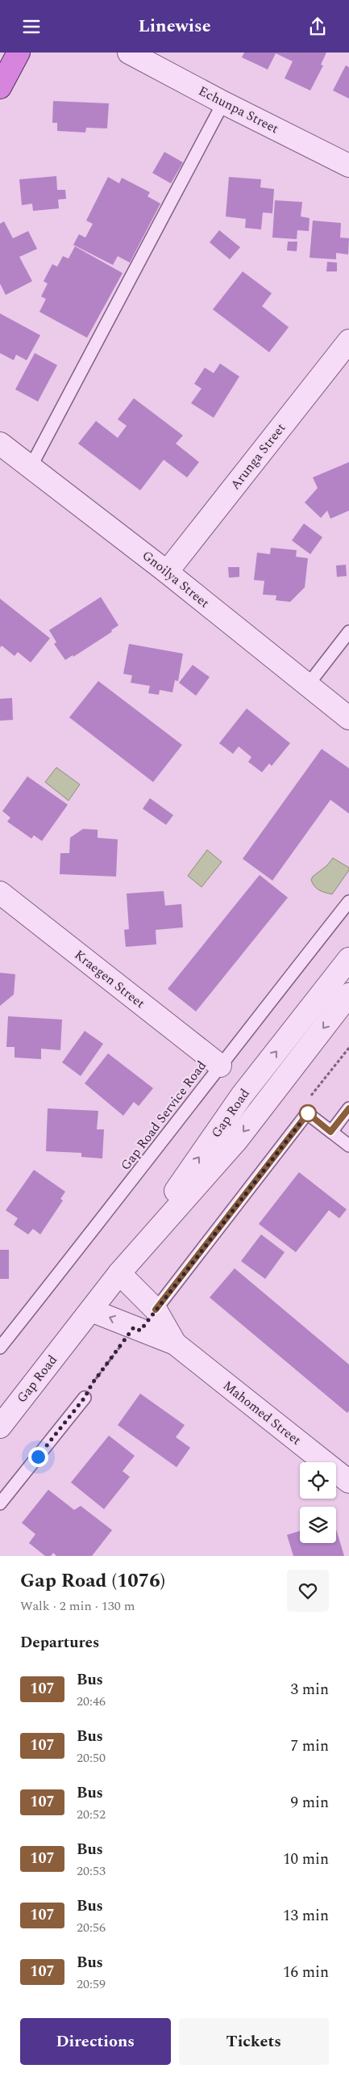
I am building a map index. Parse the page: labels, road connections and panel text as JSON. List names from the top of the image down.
{
  "streets": {
    "street": [
      "Echunpa Street",
      "Arunga Street",
      "Gnoilya Street",
      "Kraegen Street",
      "Gap Road",
      "Mahomed Street"
    ],
    "lane": ["Gap Road Service Road"]
  },
  "crossings": [
    ["Arunga Street", "Gnoilya Street"],
    ["Kraegen Street", "Gap Road Service Road"],
    ["Gap Road", "Mahomed Street"]
  ],
  "lines": ["bus line 107"],
  "page": {
    "header": "Linewise",
    "heading": [
      ["Gap Road (1076)", "Walk · 2 min · 130 m"],
      "Departures"
    ],
    "list": [
      {
        "mark": "107",
        "name": "Bus",
        "note": "20:46",
        "value": "3 min"
      },
      {
        "mark": "107",
        "name": "Bus",
        "note": "20:50",
        "value": "7 min"
      },
      {
        "mark": "107",
        "name": "Bus",
        "note": "20:52",
        "value": "9 min"
      },
      {
        "mark": "107",
        "name": "Bus",
        "note": "20:53",
        "value": "10 min"
      },
      {
        "mark": "107",
        "name": "Bus",
        "note": "20:56",
        "value": "13 min"
      },
      {
        "mark": "107",
        "name": "Bus",
        "note": "20:59",
        "value": "16 min"
      }
    ],
    "buttons": ["Directions", "Tickets"]
  }
}
